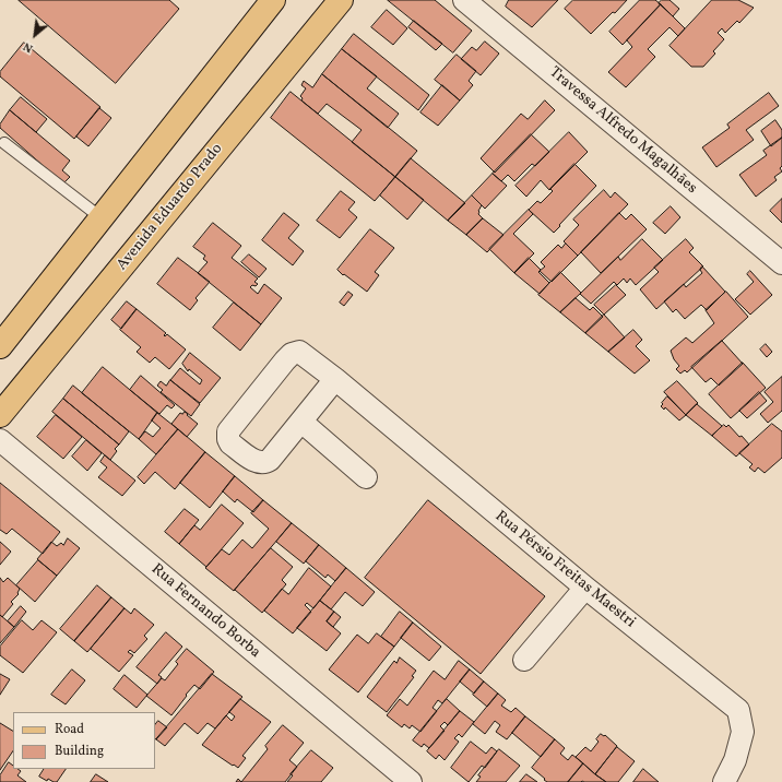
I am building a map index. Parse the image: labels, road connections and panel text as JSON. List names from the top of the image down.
{
  "streets": {
    "main road": ["Avenida Eduardo Prado"],
    "street": ["Travessa Alfredo Magalhães", "Rua Pérsio Freitas Maestri", "Rua Fernando Borba"]
  },
  "legend": ["Road", "Building"],
  "north": "bottom left"
}
